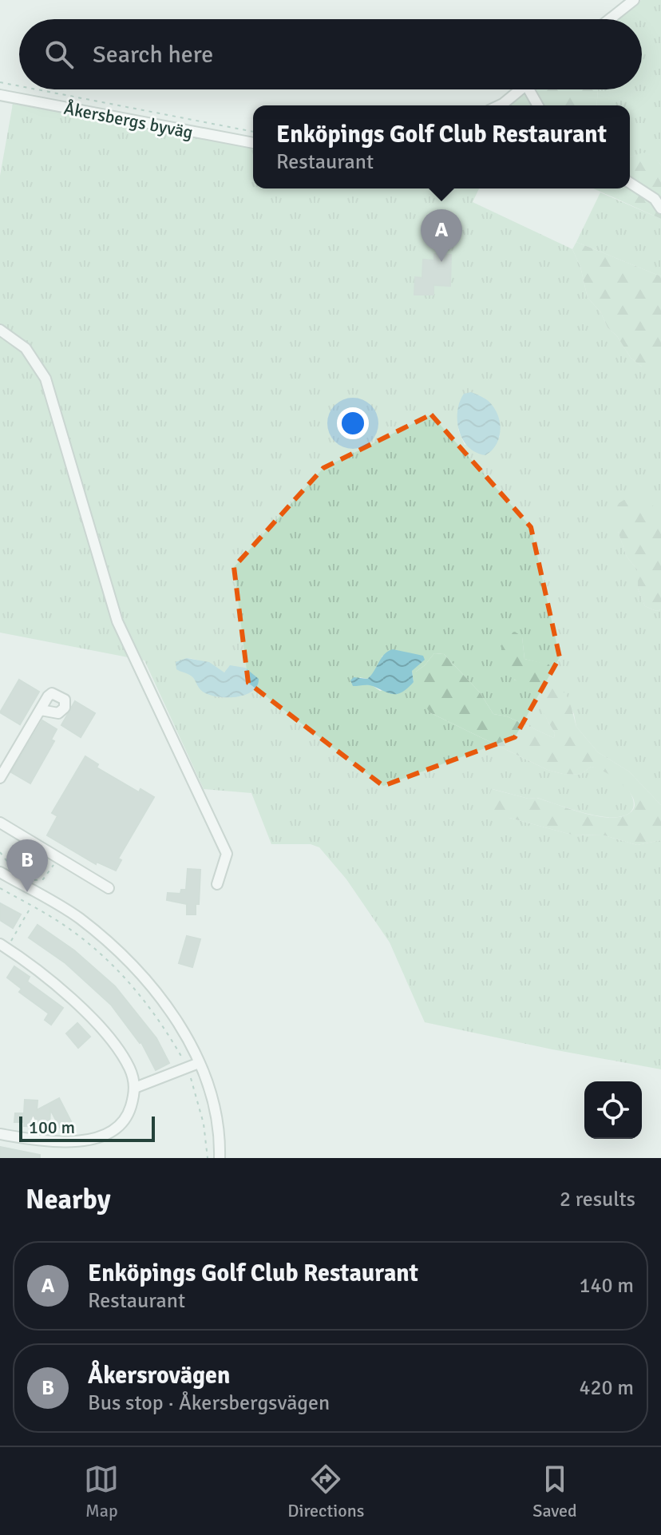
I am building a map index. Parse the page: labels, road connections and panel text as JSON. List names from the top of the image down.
{
  "streets": {
    "street": ["Åkersbergs byväg"]
  },
  "scale_bar": "100 m",
  "page": {
    "search": "Search here",
    "popup": ["Enköpings Golf Club Restaurant", "Restaurant"],
    "pins": ["A", "B"],
    "scale": "100 m",
    "heading": ["Nearby", "2 results"],
    "list": [
      {
        "mark": "A",
        "name": "Enköpings Golf Club Restaurant",
        "note": "Restaurant",
        "value": "140 m"
      },
      {
        "mark": "B",
        "name": "Åkersrovägen",
        "note": "Bus stop · Åkersbergsvägen",
        "value": "420 m"
      }
    ],
    "nav": ["Map", "Directions", "Saved"]
  }
}
